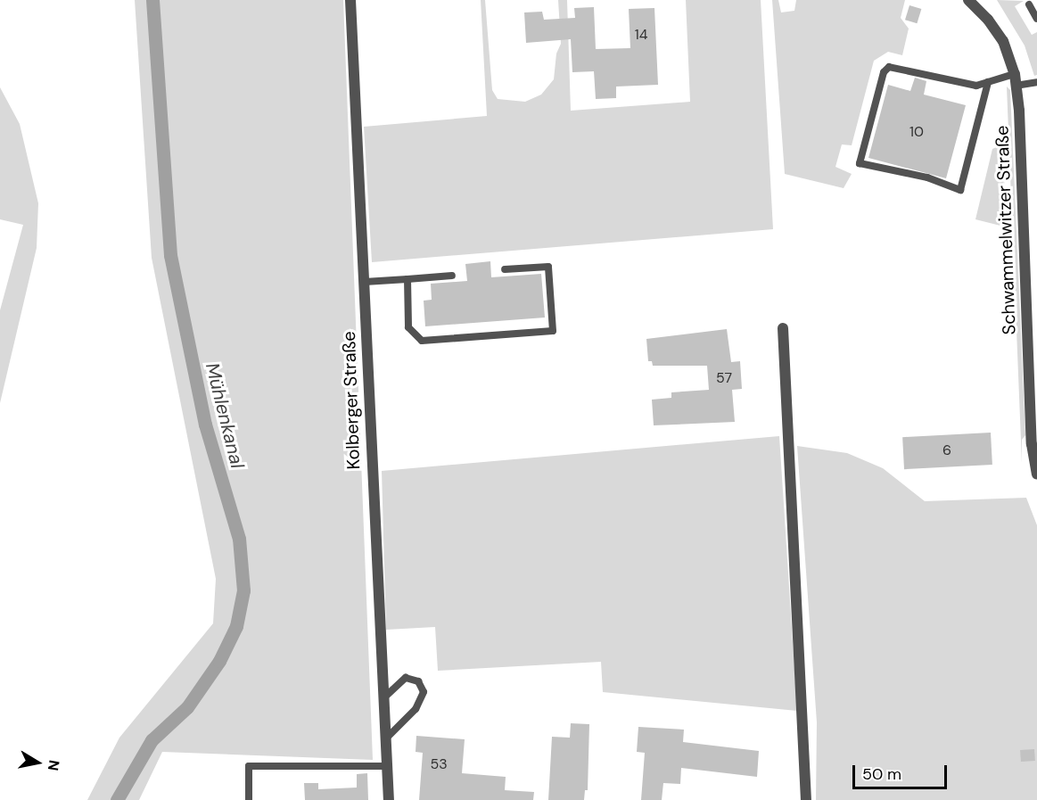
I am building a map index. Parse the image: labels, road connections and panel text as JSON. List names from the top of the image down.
{
  "streets": {
    "street": ["Schwammelwitzer Straße", "Kolberger Straße"]
  },
  "water": ["Mühlenkanal"],
  "house_numbers": [
    "14",
    "10",
    "57",
    "6",
    "53"
  ],
  "scale_bar": "50 m",
  "north": "right"
}
